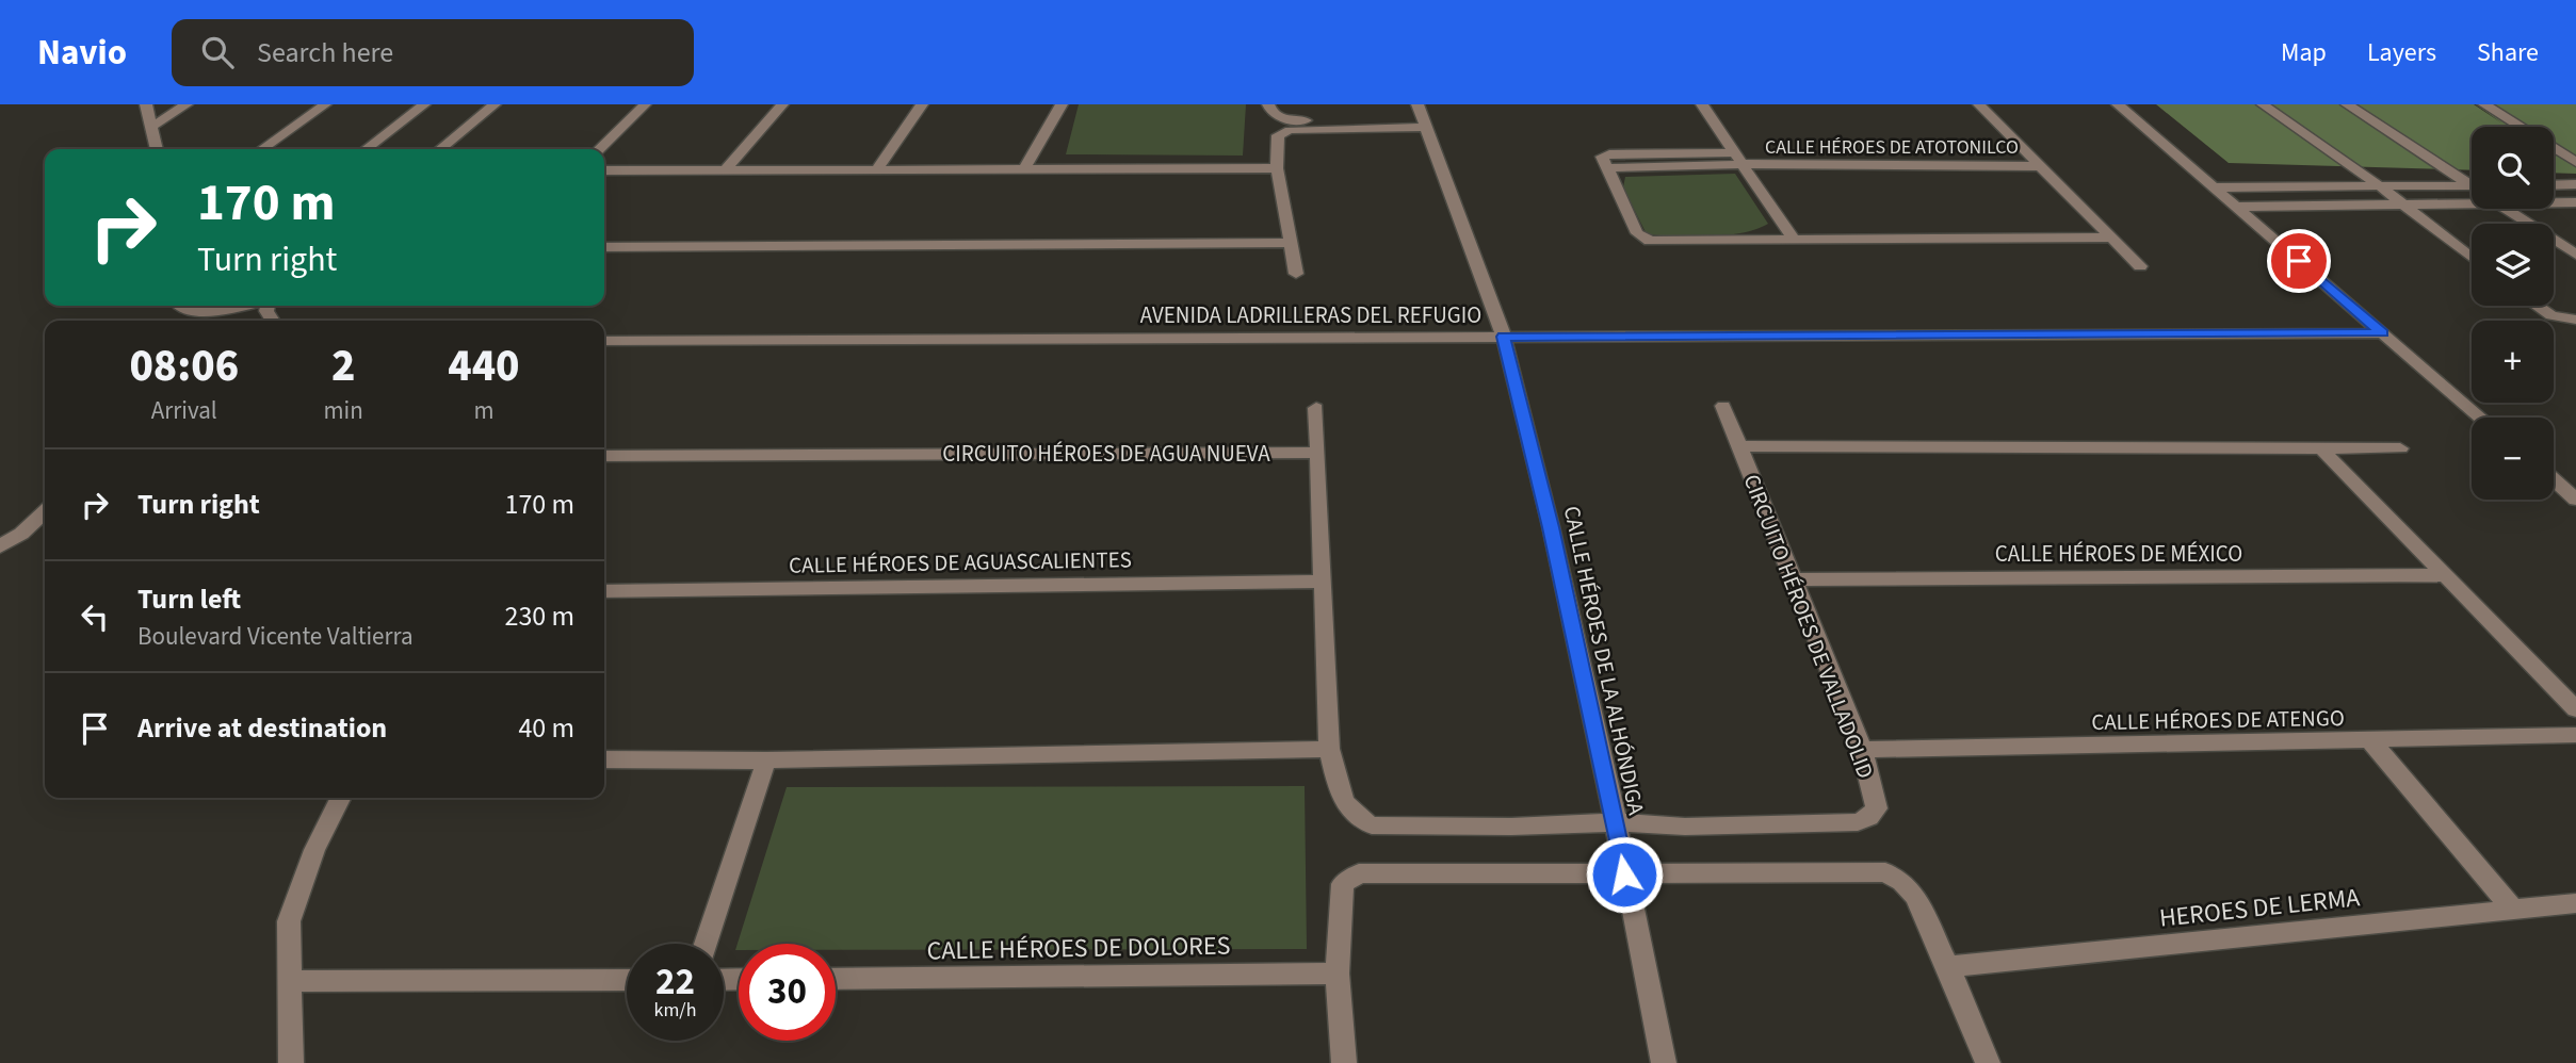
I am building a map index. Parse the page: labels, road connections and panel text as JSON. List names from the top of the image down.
{
  "streets": {
    "street": [
      "CALLE HÉROES DE ATOTONILCO",
      "AVENIDA LADRILLERAS DEL REFUGIO",
      "CIRCUITO HÉROES DE AGUA NUEVA",
      "CALLE HÉROES DE MÉXICO",
      "CALLE HÉROES DE AGUASCALIENTES",
      "CIRCUITO HÉROES DE VALLADOLID",
      "CALLE HÉROES DE LA ALHÓNDIGA",
      "CALLE HÉROES DE ATENGO",
      "HEROES DE LERMA",
      "CALLE HÉROES DE DOLORES"
    ]
  },
  "crossings": [
    ["AVENIDA LADRILLERAS DEL REFUGIO", "CALLE HÉROES DE LA ALHÓNDIGA"],
    ["CALLE HÉROES DE MÉXICO", "CIRCUITO HÉROES DE VALLADOLID"],
    ["CIRCUITO HÉROES DE VALLADOLID", "CALLE HÉROES DE LA ALHÓNDIGA"],
    ["CIRCUITO HÉROES DE VALLADOLID", "CALLE HÉROES DE ATENGO"]
  ],
  "page": {
    "header": "Navio",
    "search": "Search here",
    "nav": ["Map", "Layers", "Share"],
    "map_buttons": ["+", "−"],
    "turn": ["170 m", "Turn right"],
    "eta": [
      "08:06",
      "Arrival",
      "2",
      "min",
      "440",
      "m"
    ],
    "list": [
      {
        "name": "Turn right",
        "value": "170 m"
      },
      {
        "name": "Turn left",
        "note": "Boulevard Vicente Valtierra",
        "value": "230 m"
      },
      {
        "name": "Arrive at destination",
        "value": "40 m"
      }
    ],
    "speed": "22 km/h",
    "limit": "30"
  }
}
